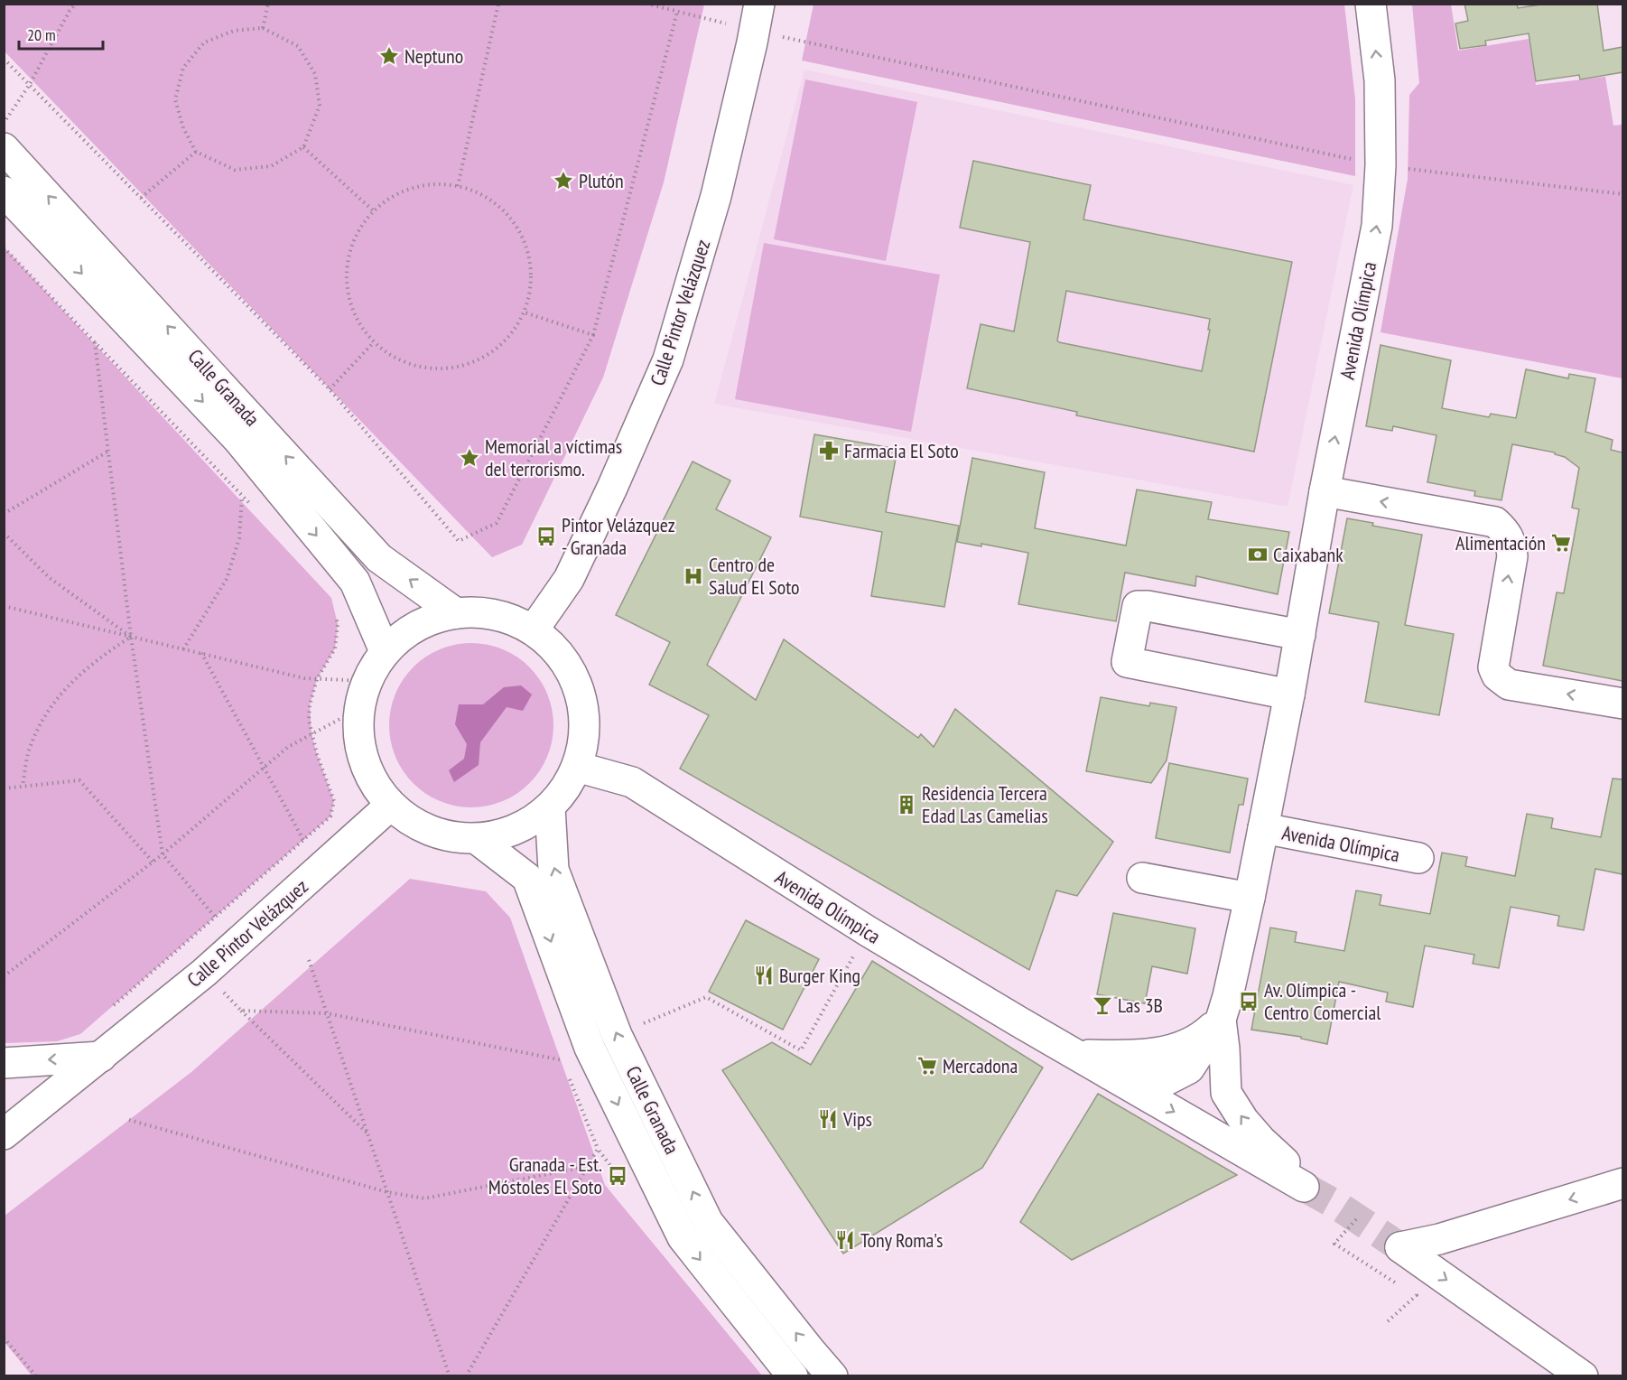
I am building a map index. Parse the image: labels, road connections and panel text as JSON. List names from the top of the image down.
{
  "streets": {
    "street": ["Calle Pintor Velázquez", "Avenida Olímpica", "Calle Granada"]
  },
  "places": {
    "place": ["Neptuno", "Plutón", "Memorial a víctimas del terrorismo."],
    "pharmacy": ["Farmacia El Soto"],
    "bus stop": ["Pintor Velázquez - Granada", "Av. Olímpica - Centro Comercial", "Granada - Est. Móstoles El Soto"],
    "supermarket": ["Alimentación", "Mercadona"],
    "bank": ["Caixabank"],
    "hospital": ["Centro de Salud El Soto"],
    "building": ["Residencia Tercera Edad Las Camelias"],
    "restaurant": ["Burger King", "Vips", "Tony Roma's"],
    "bar": ["Las 3B"]
  },
  "scale_bar": "20 m"
}
